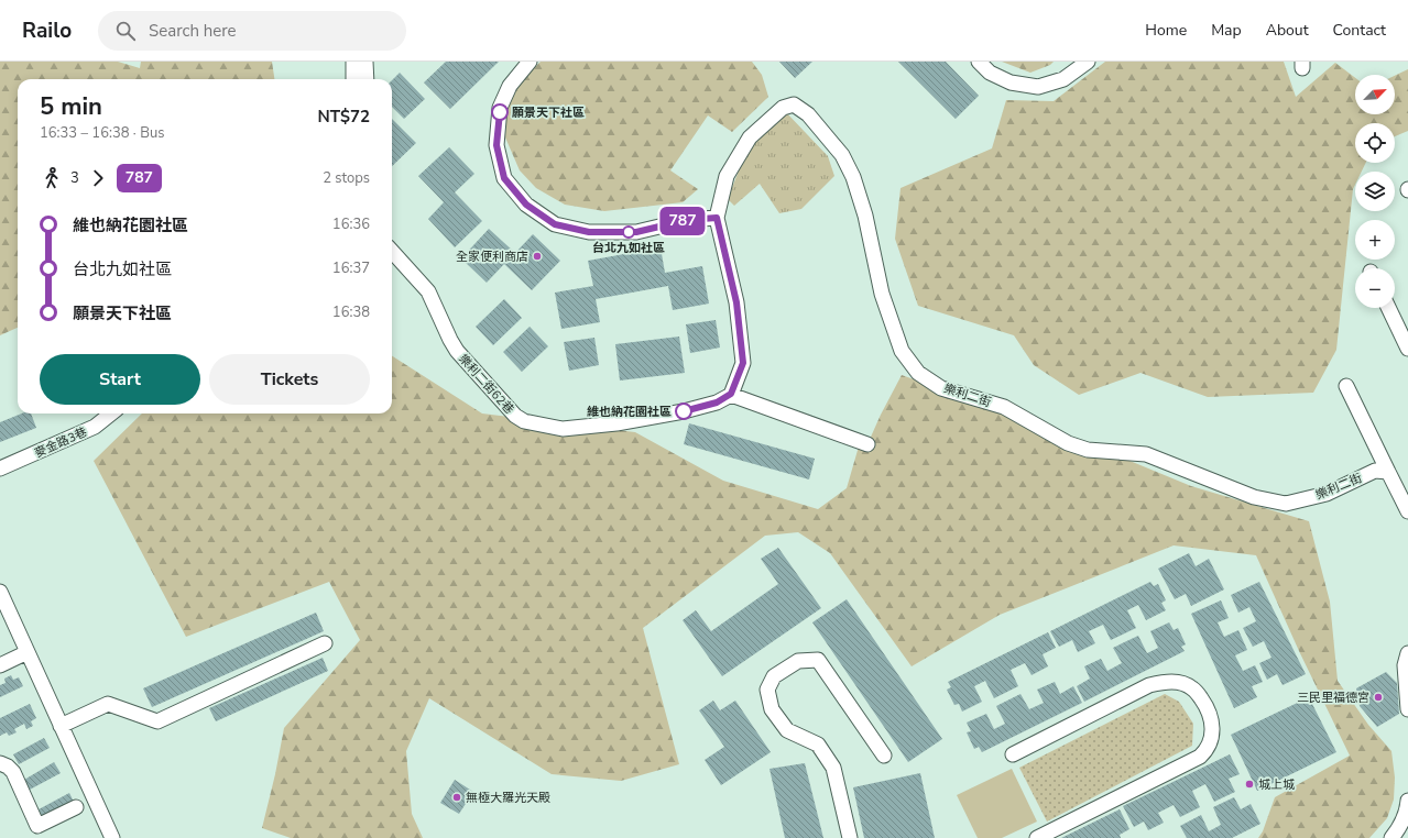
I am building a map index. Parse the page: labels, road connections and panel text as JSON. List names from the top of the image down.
{
  "streets": {
    "street": ["樂利二街62巷", "樂利二街", "麥金路3巷"]
  },
  "places": [
    "願景天下社區",
    "台北九如社區",
    "全家便利商店",
    "維也納花園社區",
    "三民里福德宮",
    "城上城",
    "無極大羅光天殿"
  ],
  "lines": ["bus line 787"],
  "north": "top right",
  "page": {
    "header": "Railo",
    "search": "Search here",
    "nav": [
      "Home",
      "Map",
      "About",
      "Contact"
    ],
    "on_map": "787",
    "map_buttons": ["+", "−"],
    "heading": ["5 min", "16:33 – 16:38 · Bus", "NT$72"],
    "legs": ["3", "787", "2 stops"],
    "list": [
      {
        "name": "維也納花園社區",
        "value": "16:36"
      },
      {
        "name": "台北九如社區",
        "value": "16:37"
      },
      {
        "name": "願景天下社區",
        "value": "16:38"
      }
    ],
    "buttons": ["Start", "Tickets"]
  }
}
